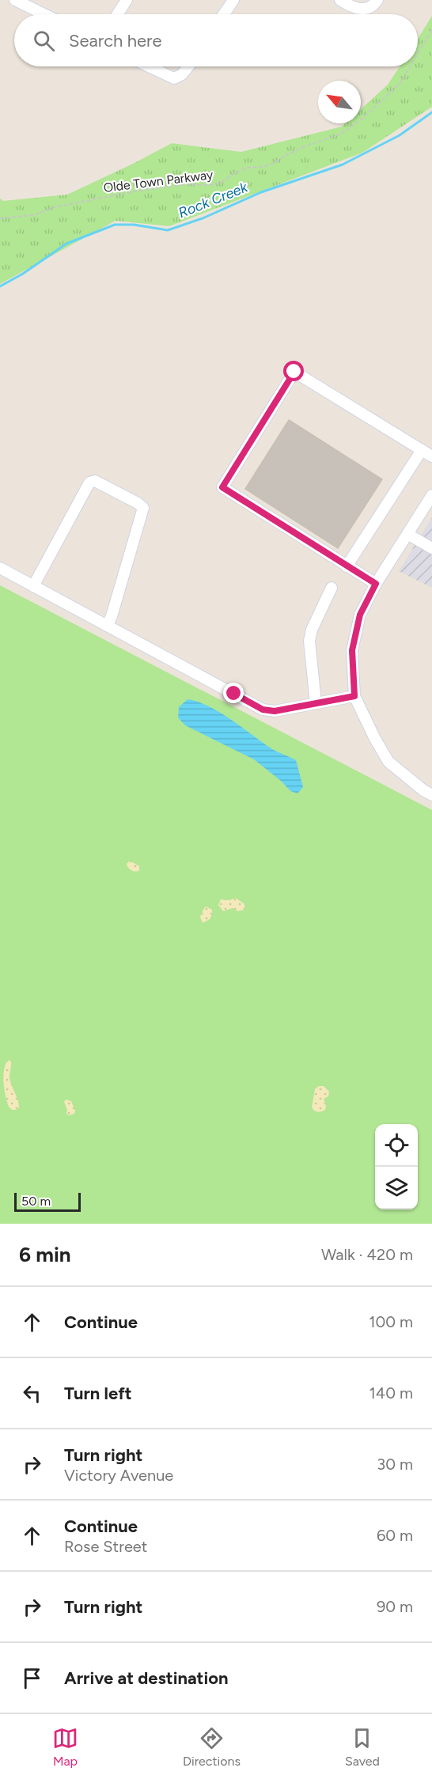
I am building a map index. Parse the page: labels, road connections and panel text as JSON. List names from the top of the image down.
{
  "streets": {
    "path": ["Olde Town Parkway"]
  },
  "water": ["Rock Creek"],
  "scale_bar": "50 m",
  "north": "top left",
  "page": {
    "search": "Search here",
    "scale": "50 m",
    "heading": ["6 min", "Walk · 420 m"],
    "list": [
      ["Continue", "100 m"],
      ["Turn left", "140 m"],
      ["Turn right", "Victory Avenue", "30 m"],
      ["Continue", "Rose Street", "60 m"],
      ["Turn right", "90 m"],
      "Arrive at destination"
    ],
    "nav": ["Map", "Directions", "Saved"]
  }
}
